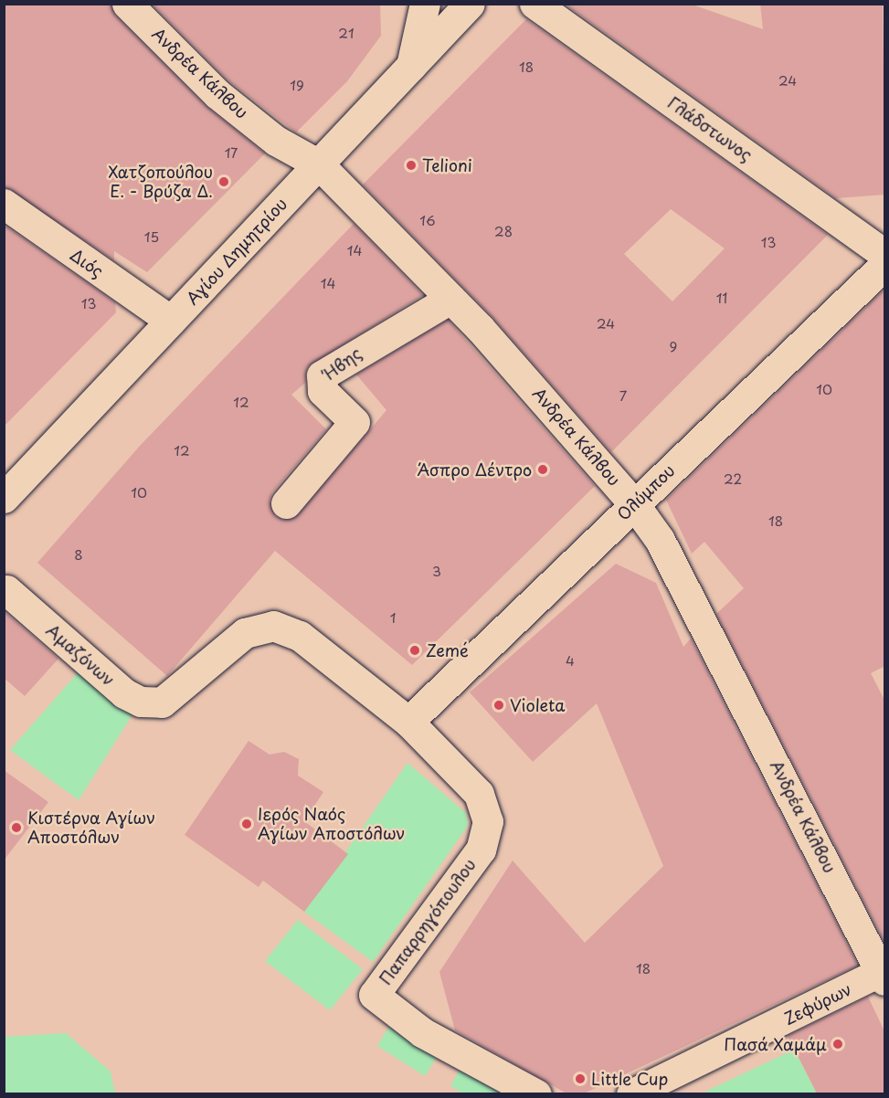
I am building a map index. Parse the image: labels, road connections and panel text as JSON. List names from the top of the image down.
{
  "streets": {
    "street": [
      "Ανδρέα Κάλβου",
      "Γλάδστωνος",
      "Αγίου Δημητρίου",
      "Διός",
      "Ήβης",
      "Ολύμπου",
      "Αμαζόνων",
      "Παπαρρηγόπουλου",
      "Ζεφύρων"
    ]
  },
  "crossings": [
    ["Ανδρέα Κάλβου", "Αγίου Δημητρίου"],
    ["Ανδρέα Κάλβου", "Ήβης"],
    ["Ανδρέα Κάλβου", "Ολύμπου"],
    ["Ανδρέα Κάλβου", "Ζεφύρων"],
    ["Αγίου Δημητρίου", "Διός"],
    ["Ολύμπου", "Αμαζόνων"],
    ["Ολύμπου", "Παπαρρηγόπουλου"],
    ["Αμαζόνων", "Παπαρρηγόπουλου"]
  ],
  "places": [
    "Telioni",
    "Χατζοπούλου Ε. - Βρύζα Δ.",
    "Άσπρο Δέντρο",
    "Zemé",
    "Violeta",
    "Ιερός Ναός Αγίων Αποστόλων",
    "Κιστέρνα Αγίων Αποστόλων",
    "Πασά Χαμάμ",
    "Little Cup"
  ],
  "house_numbers": [
    "21",
    "18",
    "24",
    "19",
    "17",
    "16",
    "28",
    "15",
    "13",
    "14",
    "14",
    "11",
    "13",
    "24",
    "9",
    "10",
    "7",
    "12",
    "12",
    "22",
    "10",
    "18",
    "8",
    "3",
    "1",
    "4",
    "18"
  ]
}
